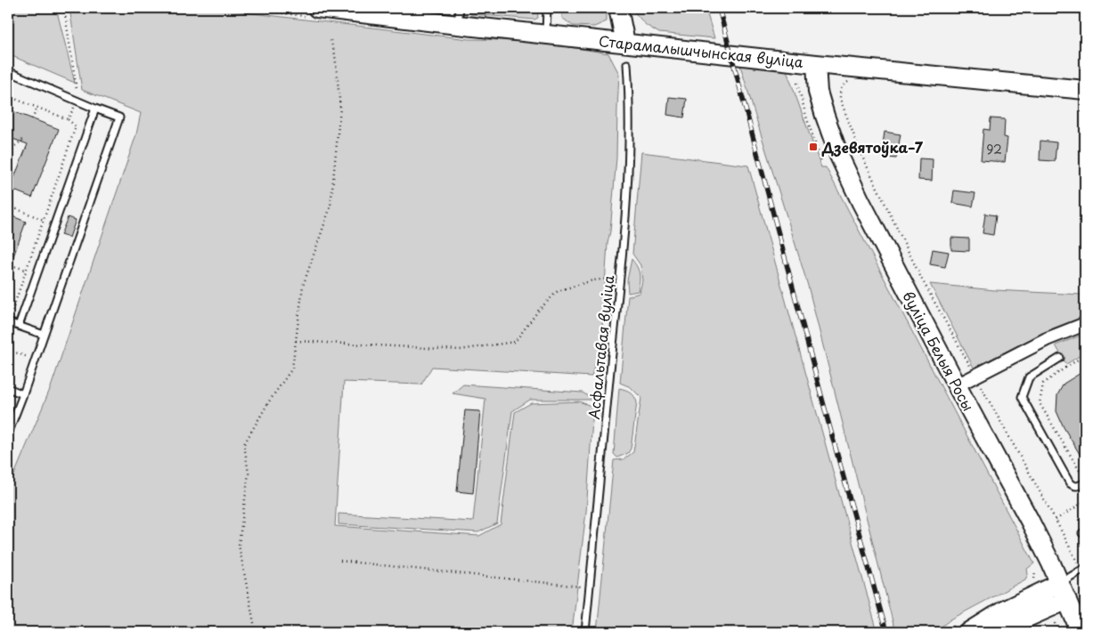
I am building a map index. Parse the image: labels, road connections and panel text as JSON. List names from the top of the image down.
{
  "streets": {
    "main road": ["Старамалышчынская вуліца", "вуліца Белыя Росы"],
    "lane": ["Асфальтавая вуліца"]
  },
  "crossings": [
    ["Старамалышчынская вуліца", "вуліца Белыя Росы"]
  ],
  "places": {
    "transit": ["Дзевятоўка–7"]
  },
  "house_numbers": ["92"]
}
